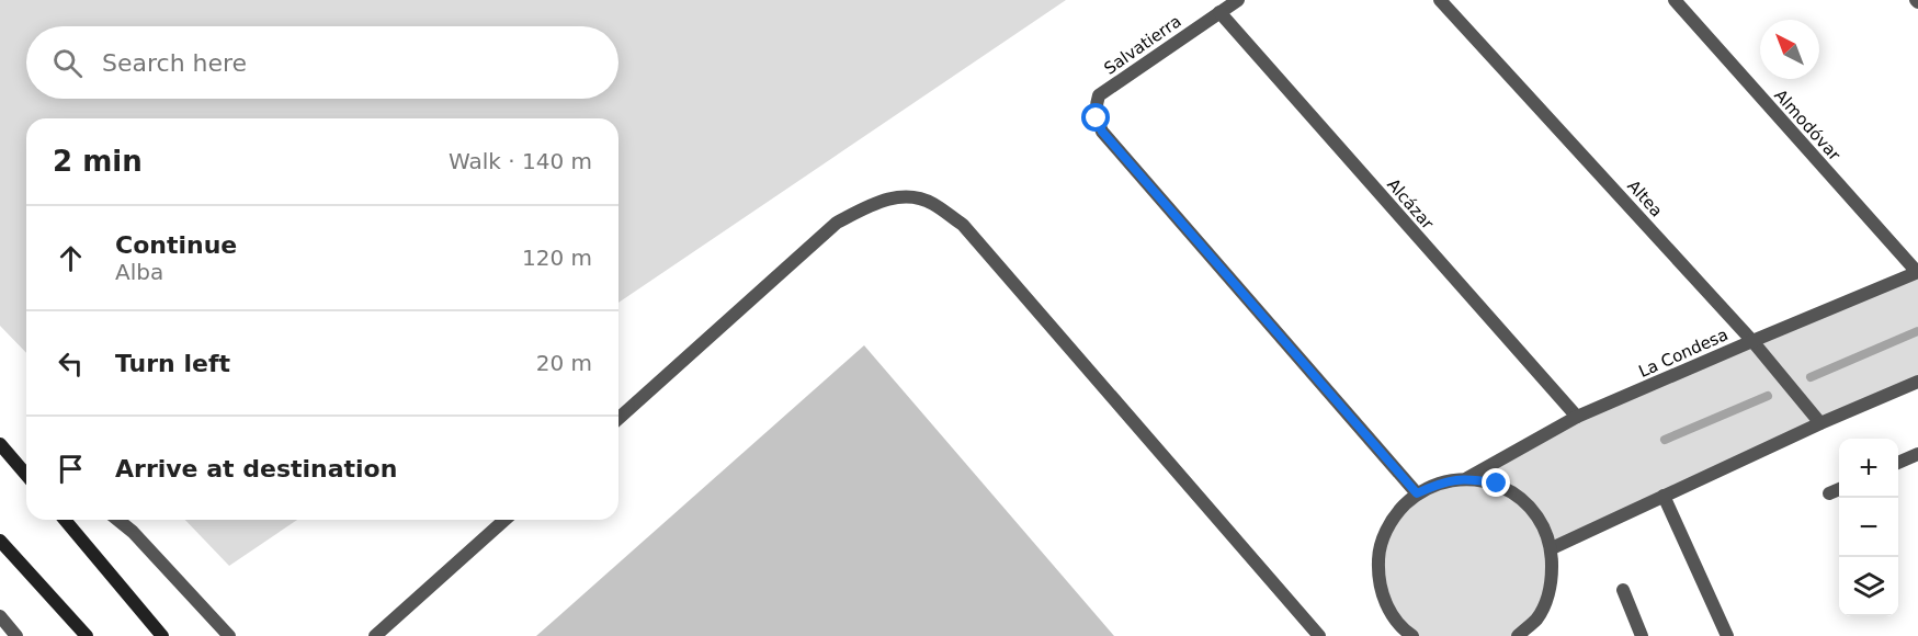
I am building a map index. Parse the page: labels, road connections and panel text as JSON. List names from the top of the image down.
{
  "streets": {
    "street": [
      "Salvatierra",
      "Almodóvar",
      "Altea",
      "Alcázar",
      "La Condesa"
    ]
  },
  "crossings": [
    ["Salvatierra", "Alcázar"],
    ["Almodóvar", "La Condesa"],
    ["Altea", "La Condesa"],
    ["Alcázar", "La Condesa"]
  ],
  "north": "top left",
  "page": {
    "search": "Search here",
    "heading": ["2 min", "Walk · 140 m"],
    "list": [
      ["Continue", "Alba", "120 m"],
      ["Turn left", "20 m"],
      "Arrive at destination"
    ],
    "map_buttons": ["+", "−"]
  }
}
